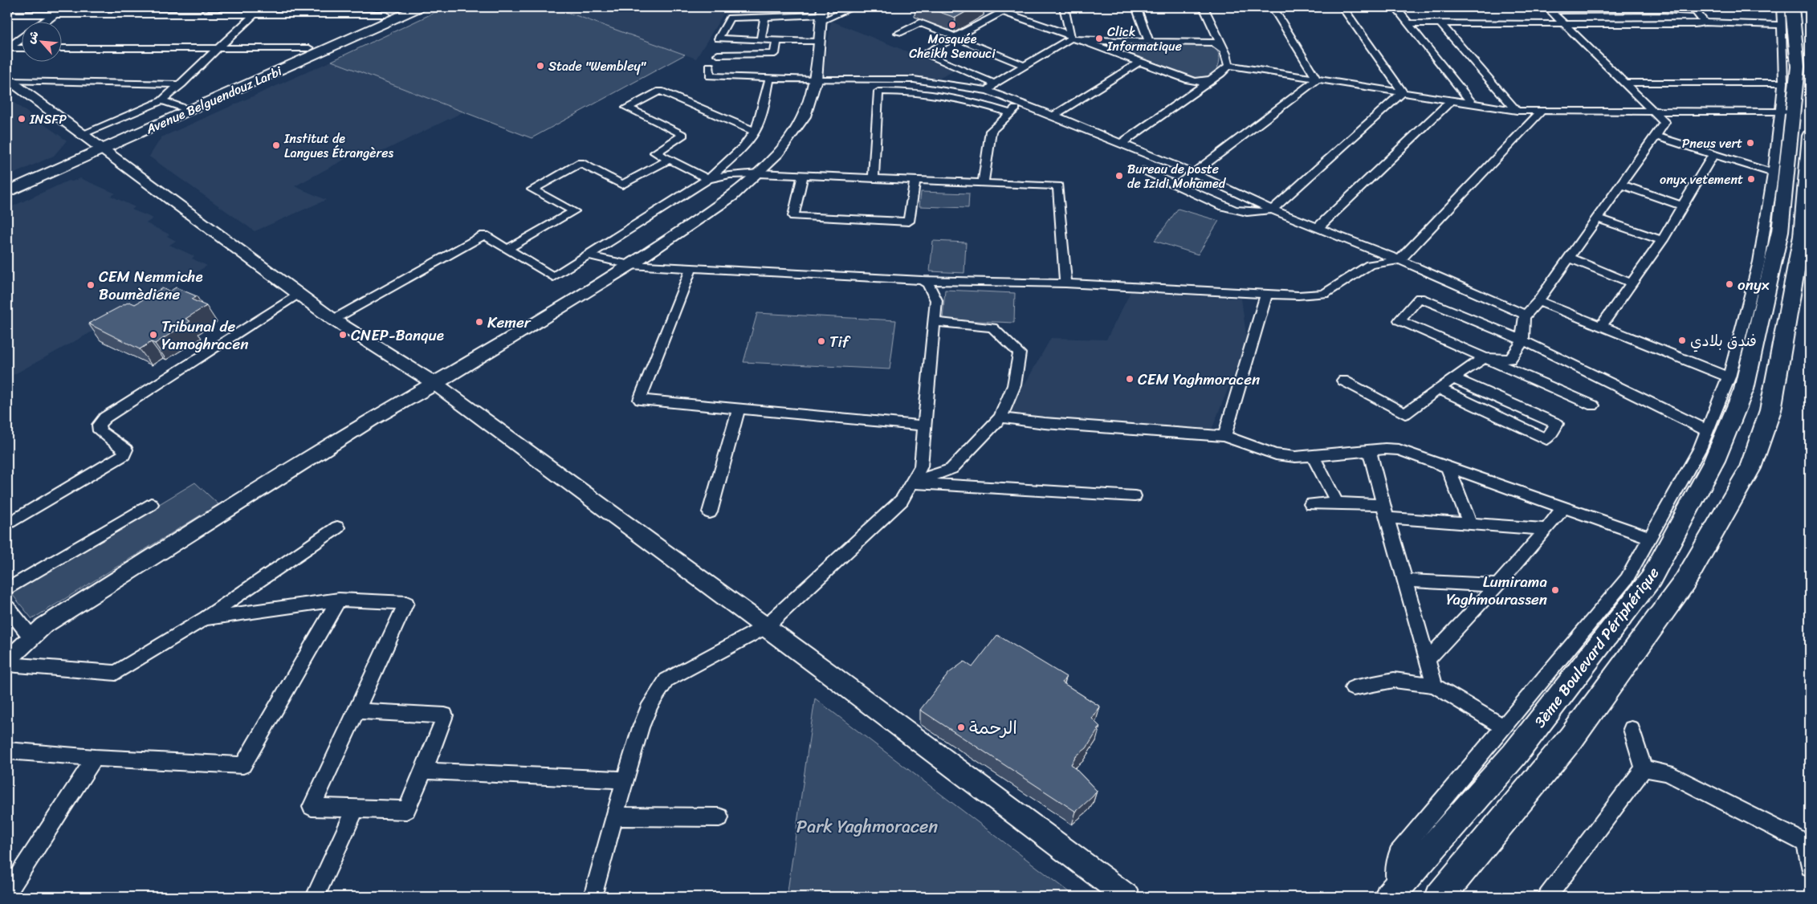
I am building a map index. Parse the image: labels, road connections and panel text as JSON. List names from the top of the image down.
{
  "streets": {
    "highway": ["3ème Boulevard Périphérique"],
    "main road": ["Avenue Belguendouz Larbi"]
  },
  "parks": ["Park Yaghmoracen"],
  "places": [
    "Mosquée Cheikh Senouci",
    "Click Informatique",
    "Stade \"Wembley\"",
    "INSFP",
    "Pneus vert",
    "Institut de Langues Étrangères",
    "Bureau de poste de Izidi Mohamed",
    "onyx vetement",
    "onyx",
    "CEM Nemmiche Boumèdiene",
    "Kemer",
    "Tribunal de Yamoghracen",
    "CNEP-Banque",
    "فندق بلادي",
    "Tif",
    "CEM Yaghmoracen",
    "Lumirama Yaghmourassen",
    "الرحمة"
  ],
  "north": "top left"
}
